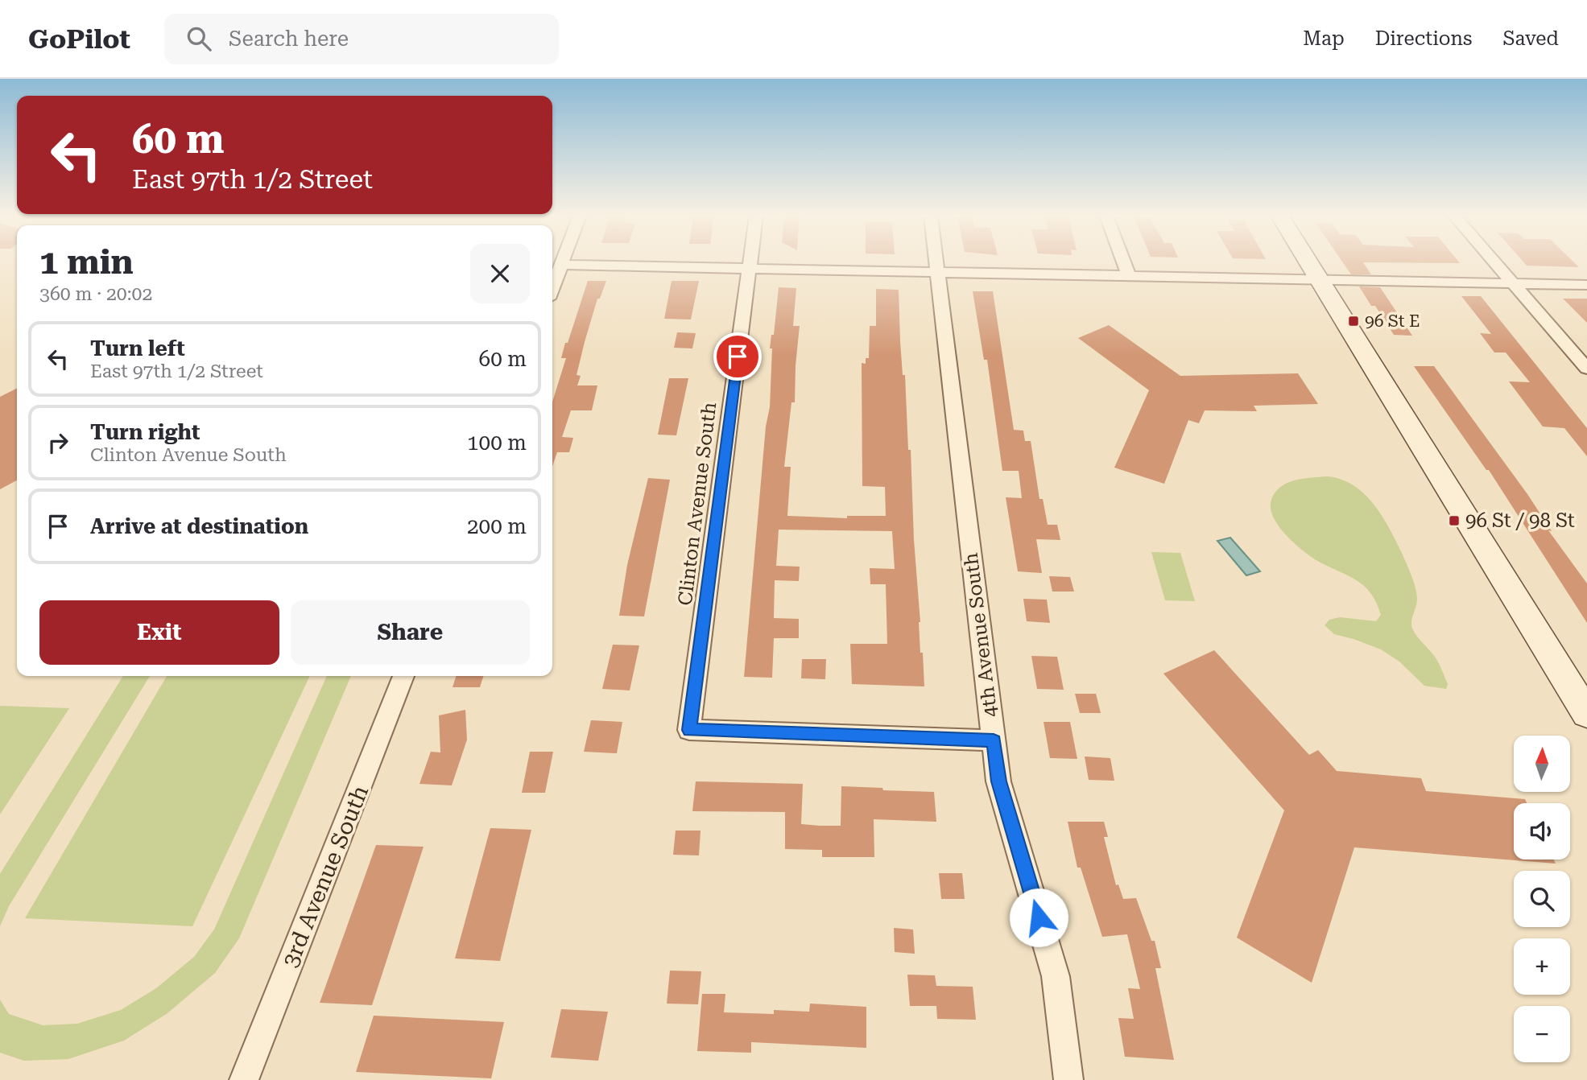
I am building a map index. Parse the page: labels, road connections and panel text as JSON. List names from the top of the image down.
{
  "streets": {
    "street": ["Clinton Avenue South", "4th Avenue South", "3rd Avenue South"]
  },
  "crossings": [
    ["Clinton Avenue South", "4th Avenue South"]
  ],
  "places": {
    "transit": ["96 St E", "96 St / 98 St"]
  },
  "north": "top",
  "page": {
    "header": "GoPilot",
    "search": "Search here",
    "nav": ["Map", "Directions", "Saved"],
    "turn": ["60 m", "East 97th 1/2 Street"],
    "heading": ["1 min", "360 m · 20:02"],
    "list": [
      {
        "name": "Turn left",
        "note": "East 97th 1/2 Street",
        "value": "60 m"
      },
      {
        "name": "Turn right",
        "note": "Clinton Avenue South",
        "value": "100 m"
      },
      {
        "name": "Arrive at destination",
        "value": "200 m"
      }
    ],
    "buttons": ["Exit", "Share"],
    "map_buttons": ["+", "−"]
  }
}
